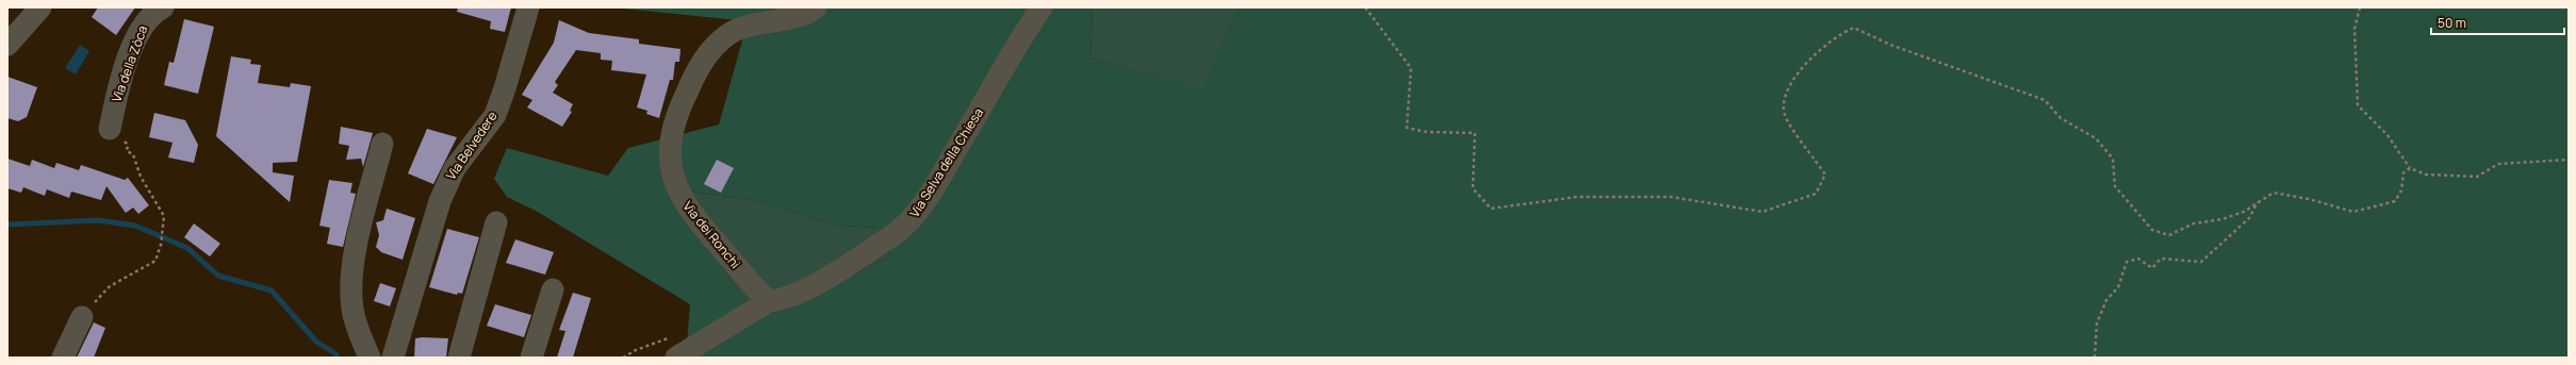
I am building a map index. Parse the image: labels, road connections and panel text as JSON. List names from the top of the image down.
{
  "streets": {
    "street": [
      "Via della Zòca",
      "Via Belvedere",
      "Via Selva della Chiesa",
      "Via dei Ronchi"
    ]
  },
  "crossings": [
    ["Via Selva della Chiesa", "Via dei Ronchi"]
  ],
  "scale_bar": "50 m"
}
